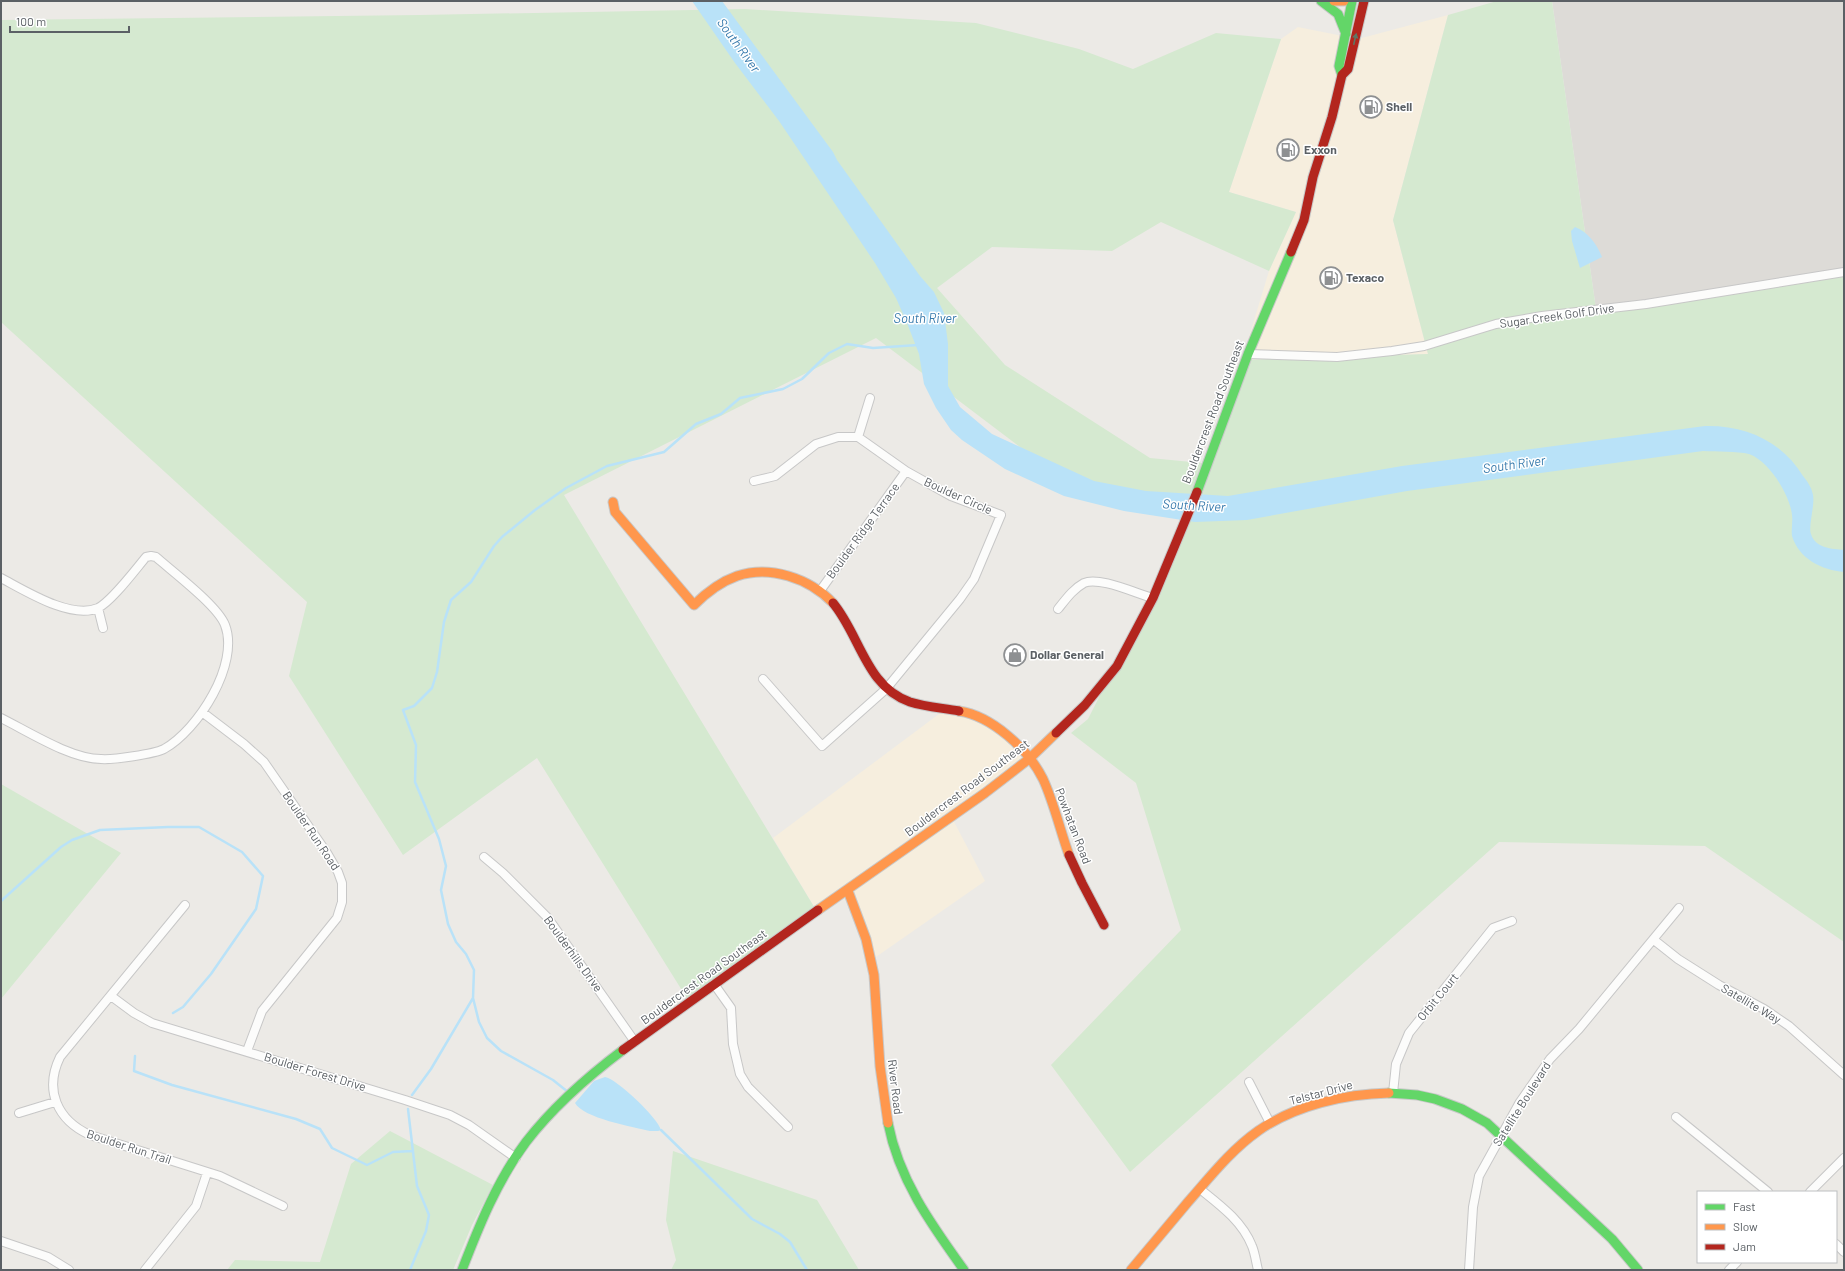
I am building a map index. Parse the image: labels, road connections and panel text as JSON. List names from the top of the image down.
{
  "streets": {
    "main road": [
      "Bouldercrest Road Southeast",
      "Powhatan Road",
      "River Road",
      "Telstar Drive"
    ],
    "street": [
      "Sugar Creek Golf Drive",
      "Boulder Circle",
      "Boulder Ridge Terrace",
      "Boulder Run Road",
      "Boulderhills Drive",
      "Orbit Court",
      "Satellite Way",
      "Boulder Forest Drive",
      "Satellite Boulevard",
      "Boulder Run Trail"
    ]
  },
  "crossings": [
    ["Sugar Creek Golf Drive", "Bouldercrest Road Southeast"],
    ["Bouldercrest Road Southeast", "Powhatan Road"],
    ["Bouldercrest Road Southeast", "Boulderhills Drive"],
    ["Bouldercrest Road Southeast", "Boulder Forest Drive"],
    ["Bouldercrest Road Southeast", "River Road"],
    ["Boulder Circle", "Boulder Ridge Terrace"],
    ["Boulder Circle", "Powhatan Road"],
    ["Boulder Ridge Terrace", "Powhatan Road"],
    ["Boulder Run Road", "Boulder Forest Drive"],
    ["Orbit Court", "Telstar Drive"],
    ["Satellite Way", "Satellite Boulevard"],
    ["Telstar Drive", "Satellite Boulevard"]
  ],
  "water": ["South River"],
  "places": {
    "fuel station": ["Shell", "Exxon", "Texaco"],
    "shop": ["Dollar General"]
  },
  "legend": ["Fast", "Slow", "Jam"],
  "scale_bar": "100 m"
}
